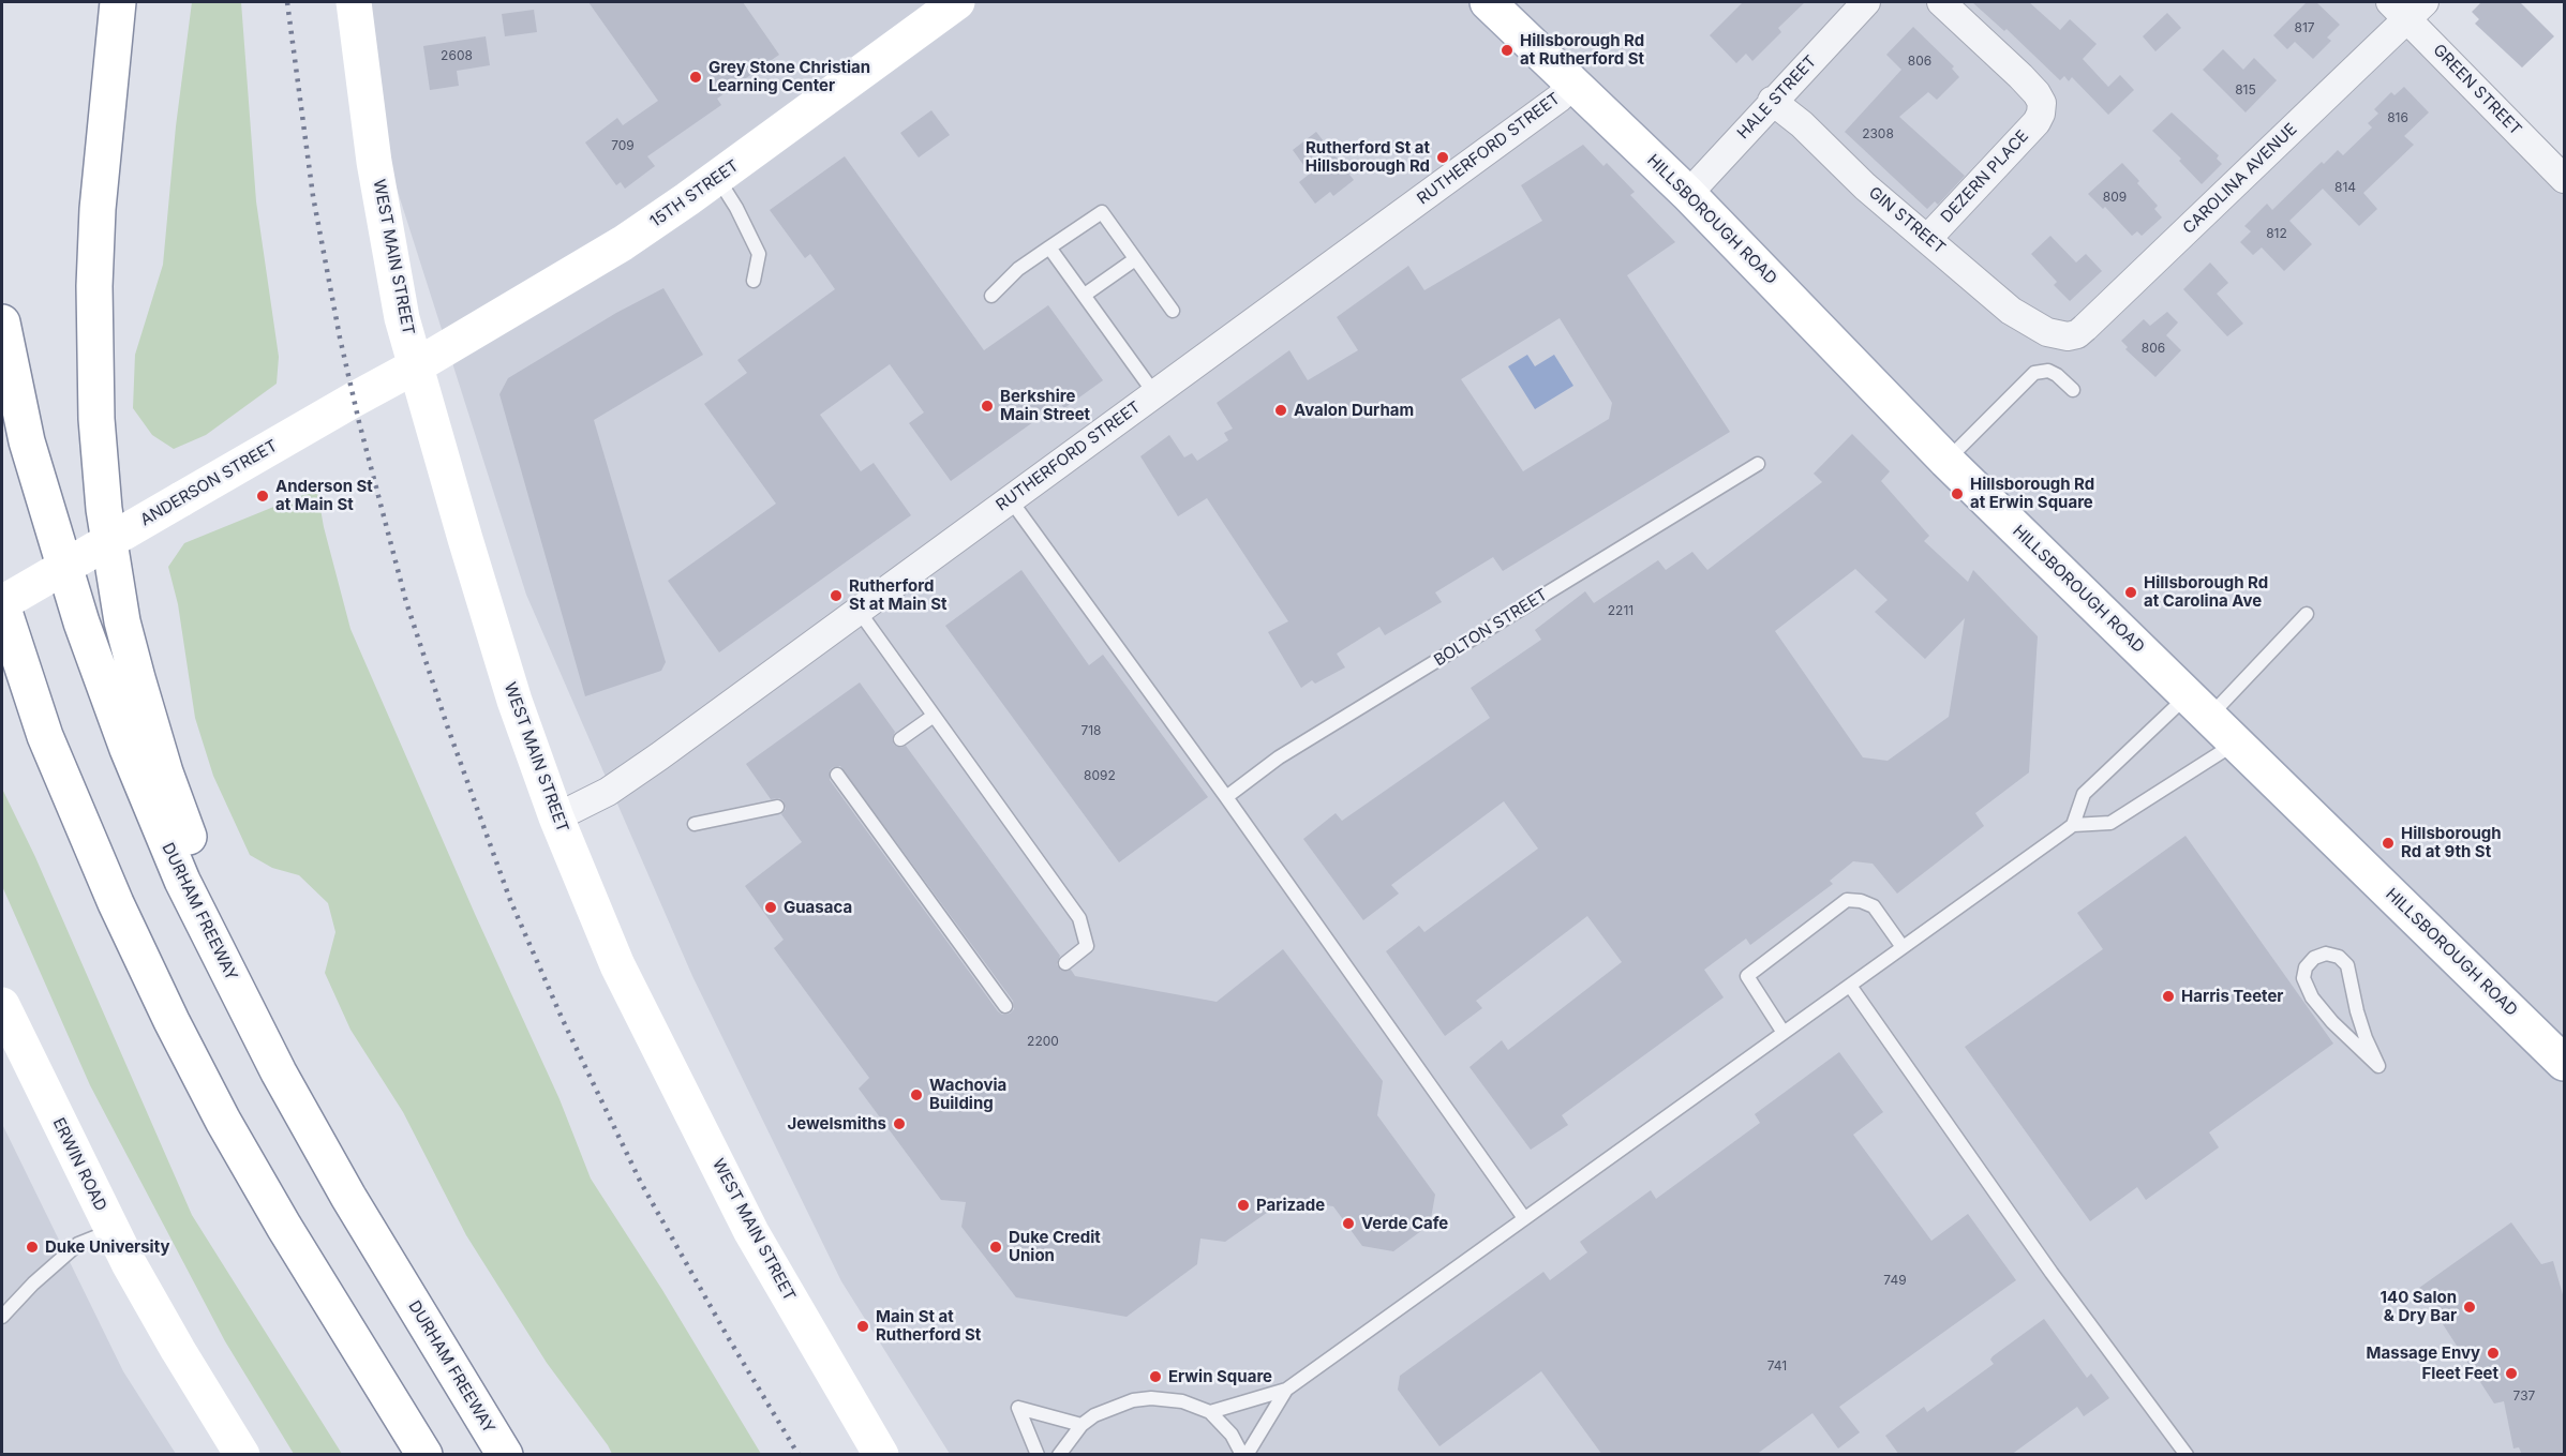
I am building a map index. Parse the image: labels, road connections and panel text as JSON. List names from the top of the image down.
{
  "streets": {
    "main road": [
      "15TH STREET",
      "HILLSBOROUGH ROAD",
      "WEST MAIN STREET",
      "ANDERSON STREET",
      "DURHAM FREEWAY",
      "ERWIN ROAD"
    ],
    "street": [
      "GREEN STREET",
      "HALE STREET",
      "RUTHERFORD STREET",
      "DEZERN PLACE",
      "CAROLINA AVENUE",
      "GIN STREET"
    ],
    "lane": ["BOLTON STREET"]
  },
  "crossings": [
    ["GREEN STREET", "CAROLINA AVENUE"],
    ["HALE STREET", "HILLSBOROUGH ROAD"],
    ["HALE STREET", "GIN STREET"],
    ["RUTHERFORD STREET", "HILLSBOROUGH ROAD"],
    ["RUTHERFORD STREET", "WEST MAIN STREET"],
    ["DEZERN PLACE", "GIN STREET"],
    ["CAROLINA AVENUE", "GIN STREET"],
    ["15TH STREET", "WEST MAIN STREET"],
    ["15TH STREET", "ANDERSON STREET"],
    ["WEST MAIN STREET", "ANDERSON STREET"]
  ],
  "places": [
    "Hillsborough Rd at Rutherford St",
    "Grey Stone Christian Learning Center",
    "Rutherford St at Hillsborough Rd",
    "Berkshire Main Street",
    "Avalon Durham",
    "Hillsborough Rd at Erwin Square",
    "Anderson St at Main St",
    "Hillsborough Rd at Carolina Ave",
    "Rutherford St at Main St",
    "Hillsborough Rd at 9th St",
    "Guasaca",
    "Harris Teeter",
    "Wachovia Building",
    "Jewelsmiths",
    "Parizade",
    "Verde Cafe",
    "Duke University",
    "Duke Credit Union",
    "140 Salon & Dry Bar",
    "Main St at Rutherford St",
    "Massage Envy",
    "Fleet Feet",
    "Erwin Square"
  ],
  "house_numbers": [
    "817",
    "2608",
    "806",
    "815",
    "816",
    "2308",
    "709",
    "814",
    "809",
    "812",
    "806",
    "2211",
    "718",
    "8092",
    "2200",
    "749",
    "741",
    "737"
  ]
}
